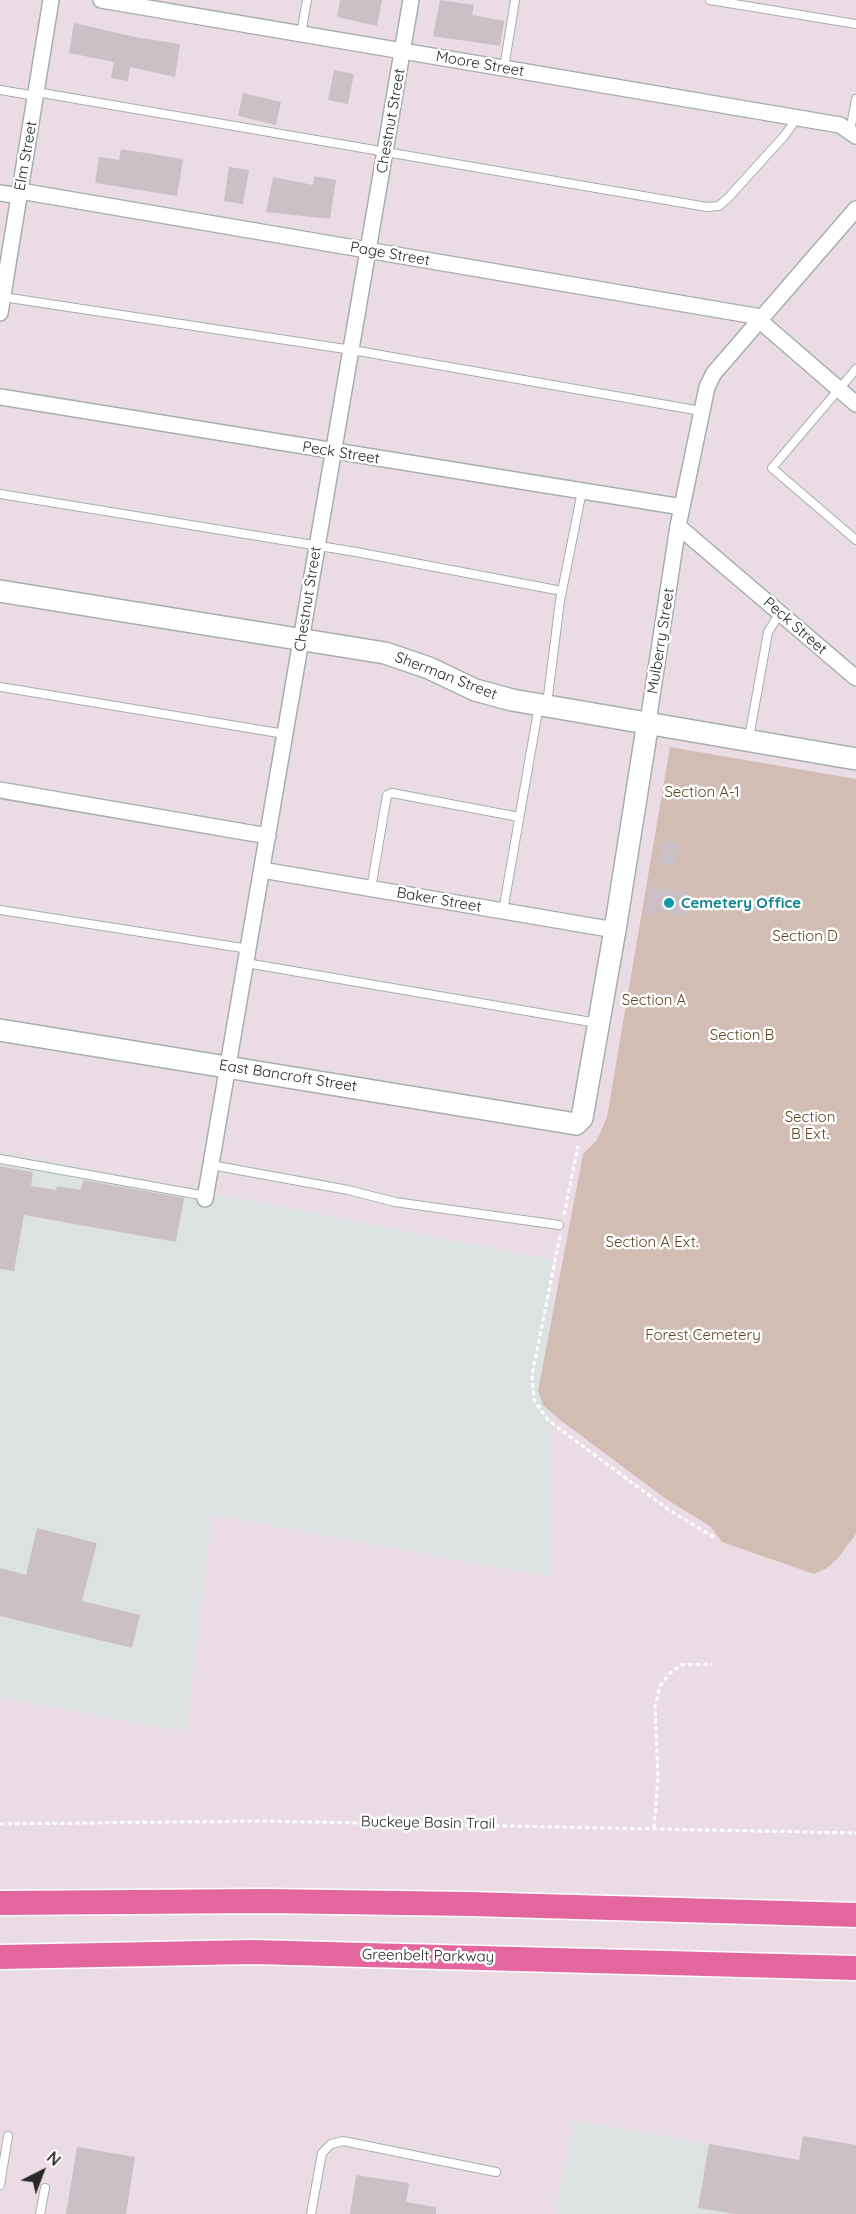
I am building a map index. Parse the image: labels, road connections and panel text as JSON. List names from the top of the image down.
{
  "streets": {
    "main road": ["Greenbelt Parkway"],
    "street": [
      "Moore Street",
      "Chestnut Street",
      "Elm Street",
      "Page Street",
      "Peck Street",
      "Mulberry Street",
      "Sherman Street",
      "Baker Street",
      "East Bancroft Street"
    ],
    "path": ["Buckeye Basin Trail"]
  },
  "crossings": [
    ["Moore Street", "Chestnut Street"],
    ["Chestnut Street", "Page Street"],
    ["Chestnut Street", "Peck Street"],
    ["Chestnut Street", "Sherman Street"],
    ["Chestnut Street", "Baker Street"],
    ["Chestnut Street", "East Bancroft Street"],
    ["Elm Street", "Page Street"],
    ["Page Street", "Mulberry Street"],
    ["Peck Street", "Mulberry Street"],
    ["Mulberry Street", "Sherman Street"],
    ["Mulberry Street", "Baker Street"],
    ["Mulberry Street", "East Bancroft Street"]
  ],
  "parks": [
    "Section A-1",
    "Section D",
    "Section A",
    "Section B",
    "Section B Ext.",
    "Section A Ext.",
    "Forest Cemetery"
  ],
  "places": ["Cemetery Office"],
  "north": "top right"
}
